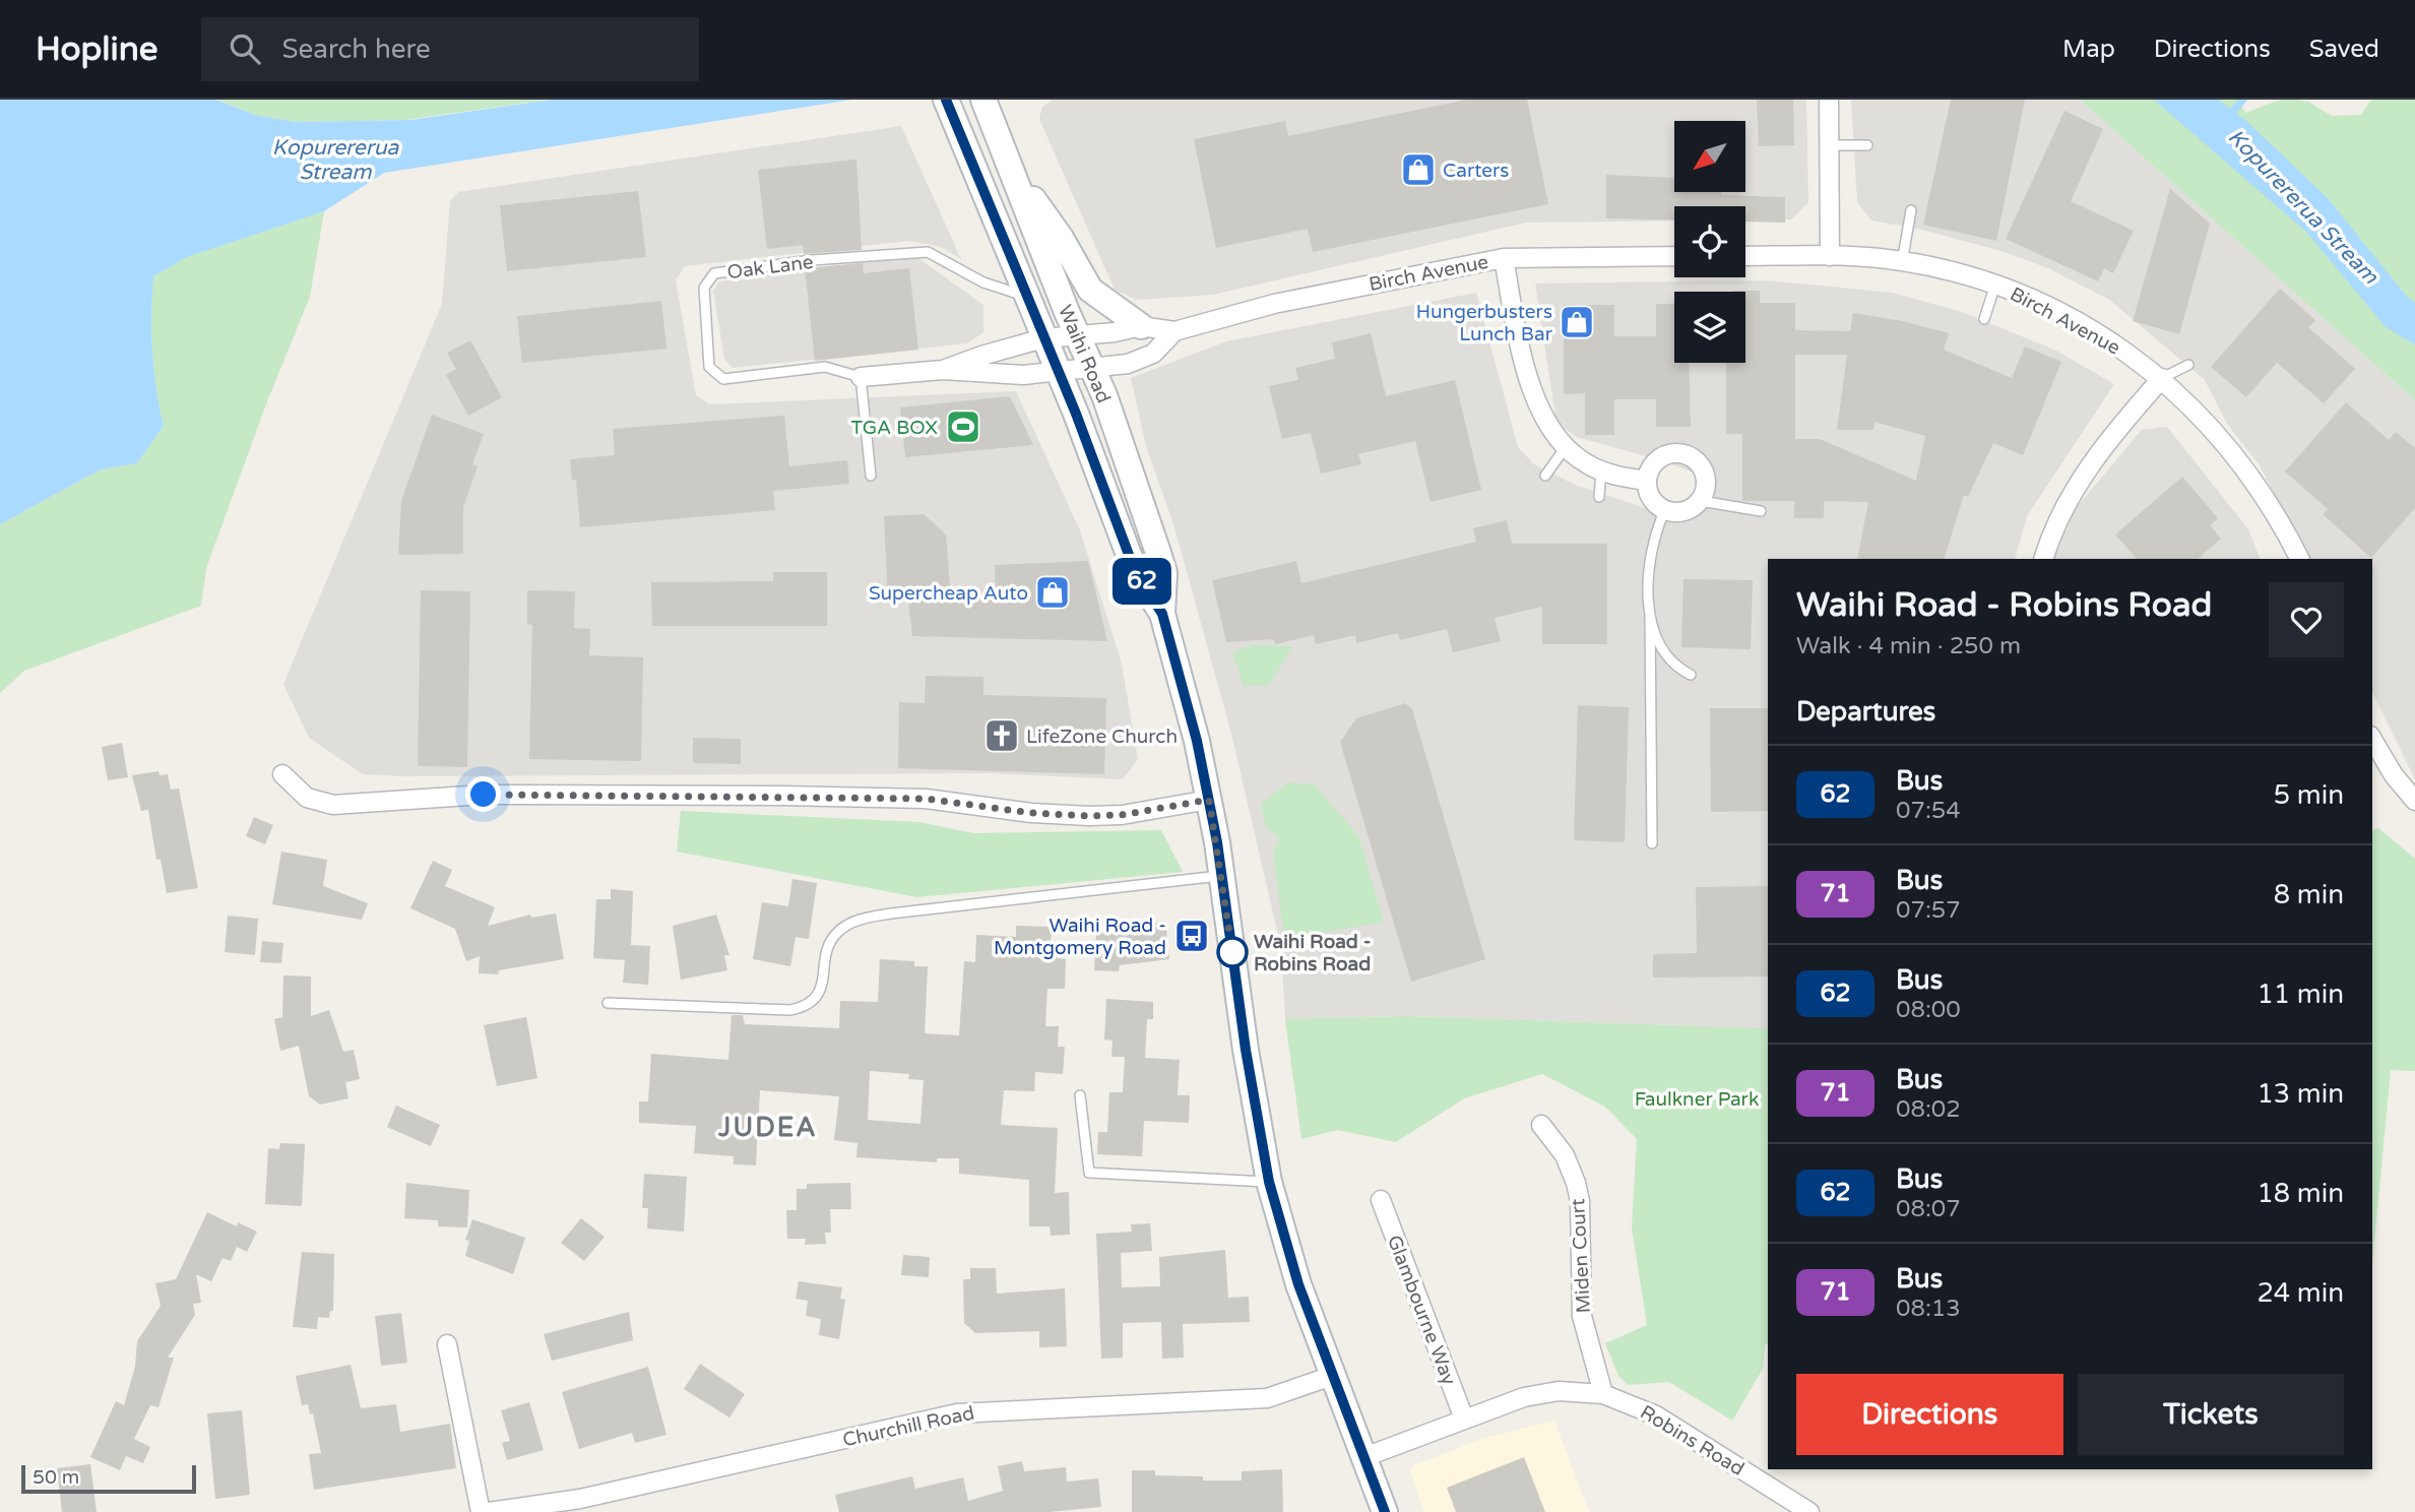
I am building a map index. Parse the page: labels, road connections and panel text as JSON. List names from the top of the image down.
{
  "streets": {
    "main road": ["Waihi Road"],
    "street": [
      "Oak Lane",
      "Birch Avenue",
      "Miden Court",
      "Glambourne Way",
      "Churchill Road",
      "Robins Road"
    ]
  },
  "crossings": [
    ["Oak Lane", "Birch Avenue"],
    ["Oak Lane", "Waihi Road"],
    ["Birch Avenue", "Waihi Road"],
    ["Waihi Road", "Churchill Road"],
    ["Waihi Road", "Robins Road"],
    ["Miden Court", "Robins Road"],
    ["Glambourne Way", "Robins Road"]
  ],
  "districts": ["JUDEA"],
  "water": ["Kopurererua Stream"],
  "parks": ["Faulkner Park"],
  "places": {
    "shop": ["Carters", "Hungerbusters Lunch Bar", "Supercheap Auto"],
    "sports": ["TGA BOX"],
    "church": ["LifeZone Church"],
    "bus stop": ["Waihi Road - Montgomery Road"],
    "other": ["Waihi Road - Robins Road"]
  },
  "lines": ["bus line 62"],
  "scale_bar": "50 m",
  "north": "bottom left",
  "page": {
    "header": "Hopline",
    "search": "Search here",
    "nav": ["Map", "Directions", "Saved"],
    "on_map": "62",
    "heading": [
      ["Waihi Road - Robins Road", "Walk · 4 min · 250 m"],
      "Departures"
    ],
    "list": [
      {
        "mark": "62",
        "name": "Bus",
        "note": "07:54",
        "value": "5 min"
      },
      {
        "mark": "71",
        "name": "Bus",
        "note": "07:57",
        "value": "8 min"
      },
      {
        "mark": "62",
        "name": "Bus",
        "note": "08:00",
        "value": "11 min"
      },
      {
        "mark": "71",
        "name": "Bus",
        "note": "08:02",
        "value": "13 min"
      },
      {
        "mark": "62",
        "name": "Bus",
        "note": "08:07",
        "value": "18 min"
      },
      {
        "mark": "71",
        "name": "Bus",
        "note": "08:13",
        "value": "24 min"
      }
    ],
    "buttons": ["Directions", "Tickets"],
    "scale": "50 m"
  }
}
